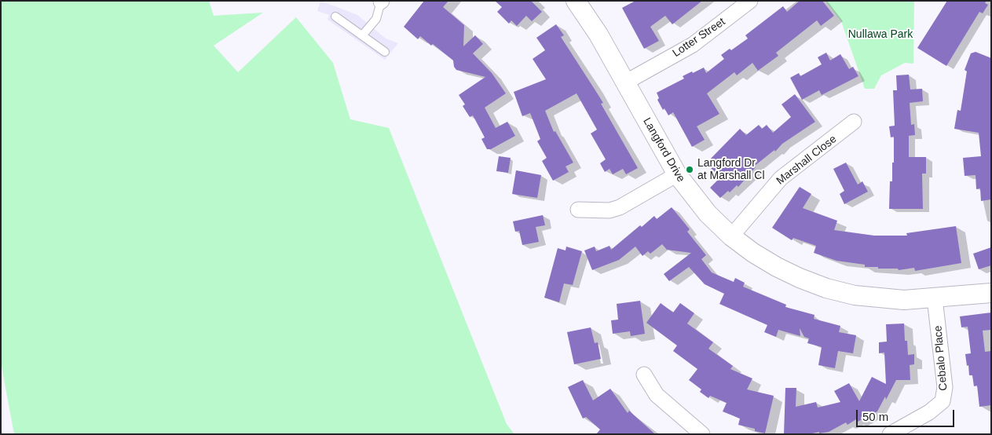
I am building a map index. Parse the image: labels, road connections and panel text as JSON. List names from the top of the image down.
{
  "streets": {
    "street": [
      "Lotter Street",
      "Langford Drive",
      "Marshall Close",
      "Cebalo Place"
    ]
  },
  "crossings": [
    ["Lotter Street", "Langford Drive"],
    ["Langford Drive", "Marshall Close"],
    ["Langford Drive", "Cebalo Place"]
  ],
  "parks": ["Nullawa Park"],
  "places": ["Langford Dr at Marshall Cl"],
  "scale_bar": "50 m"
}
